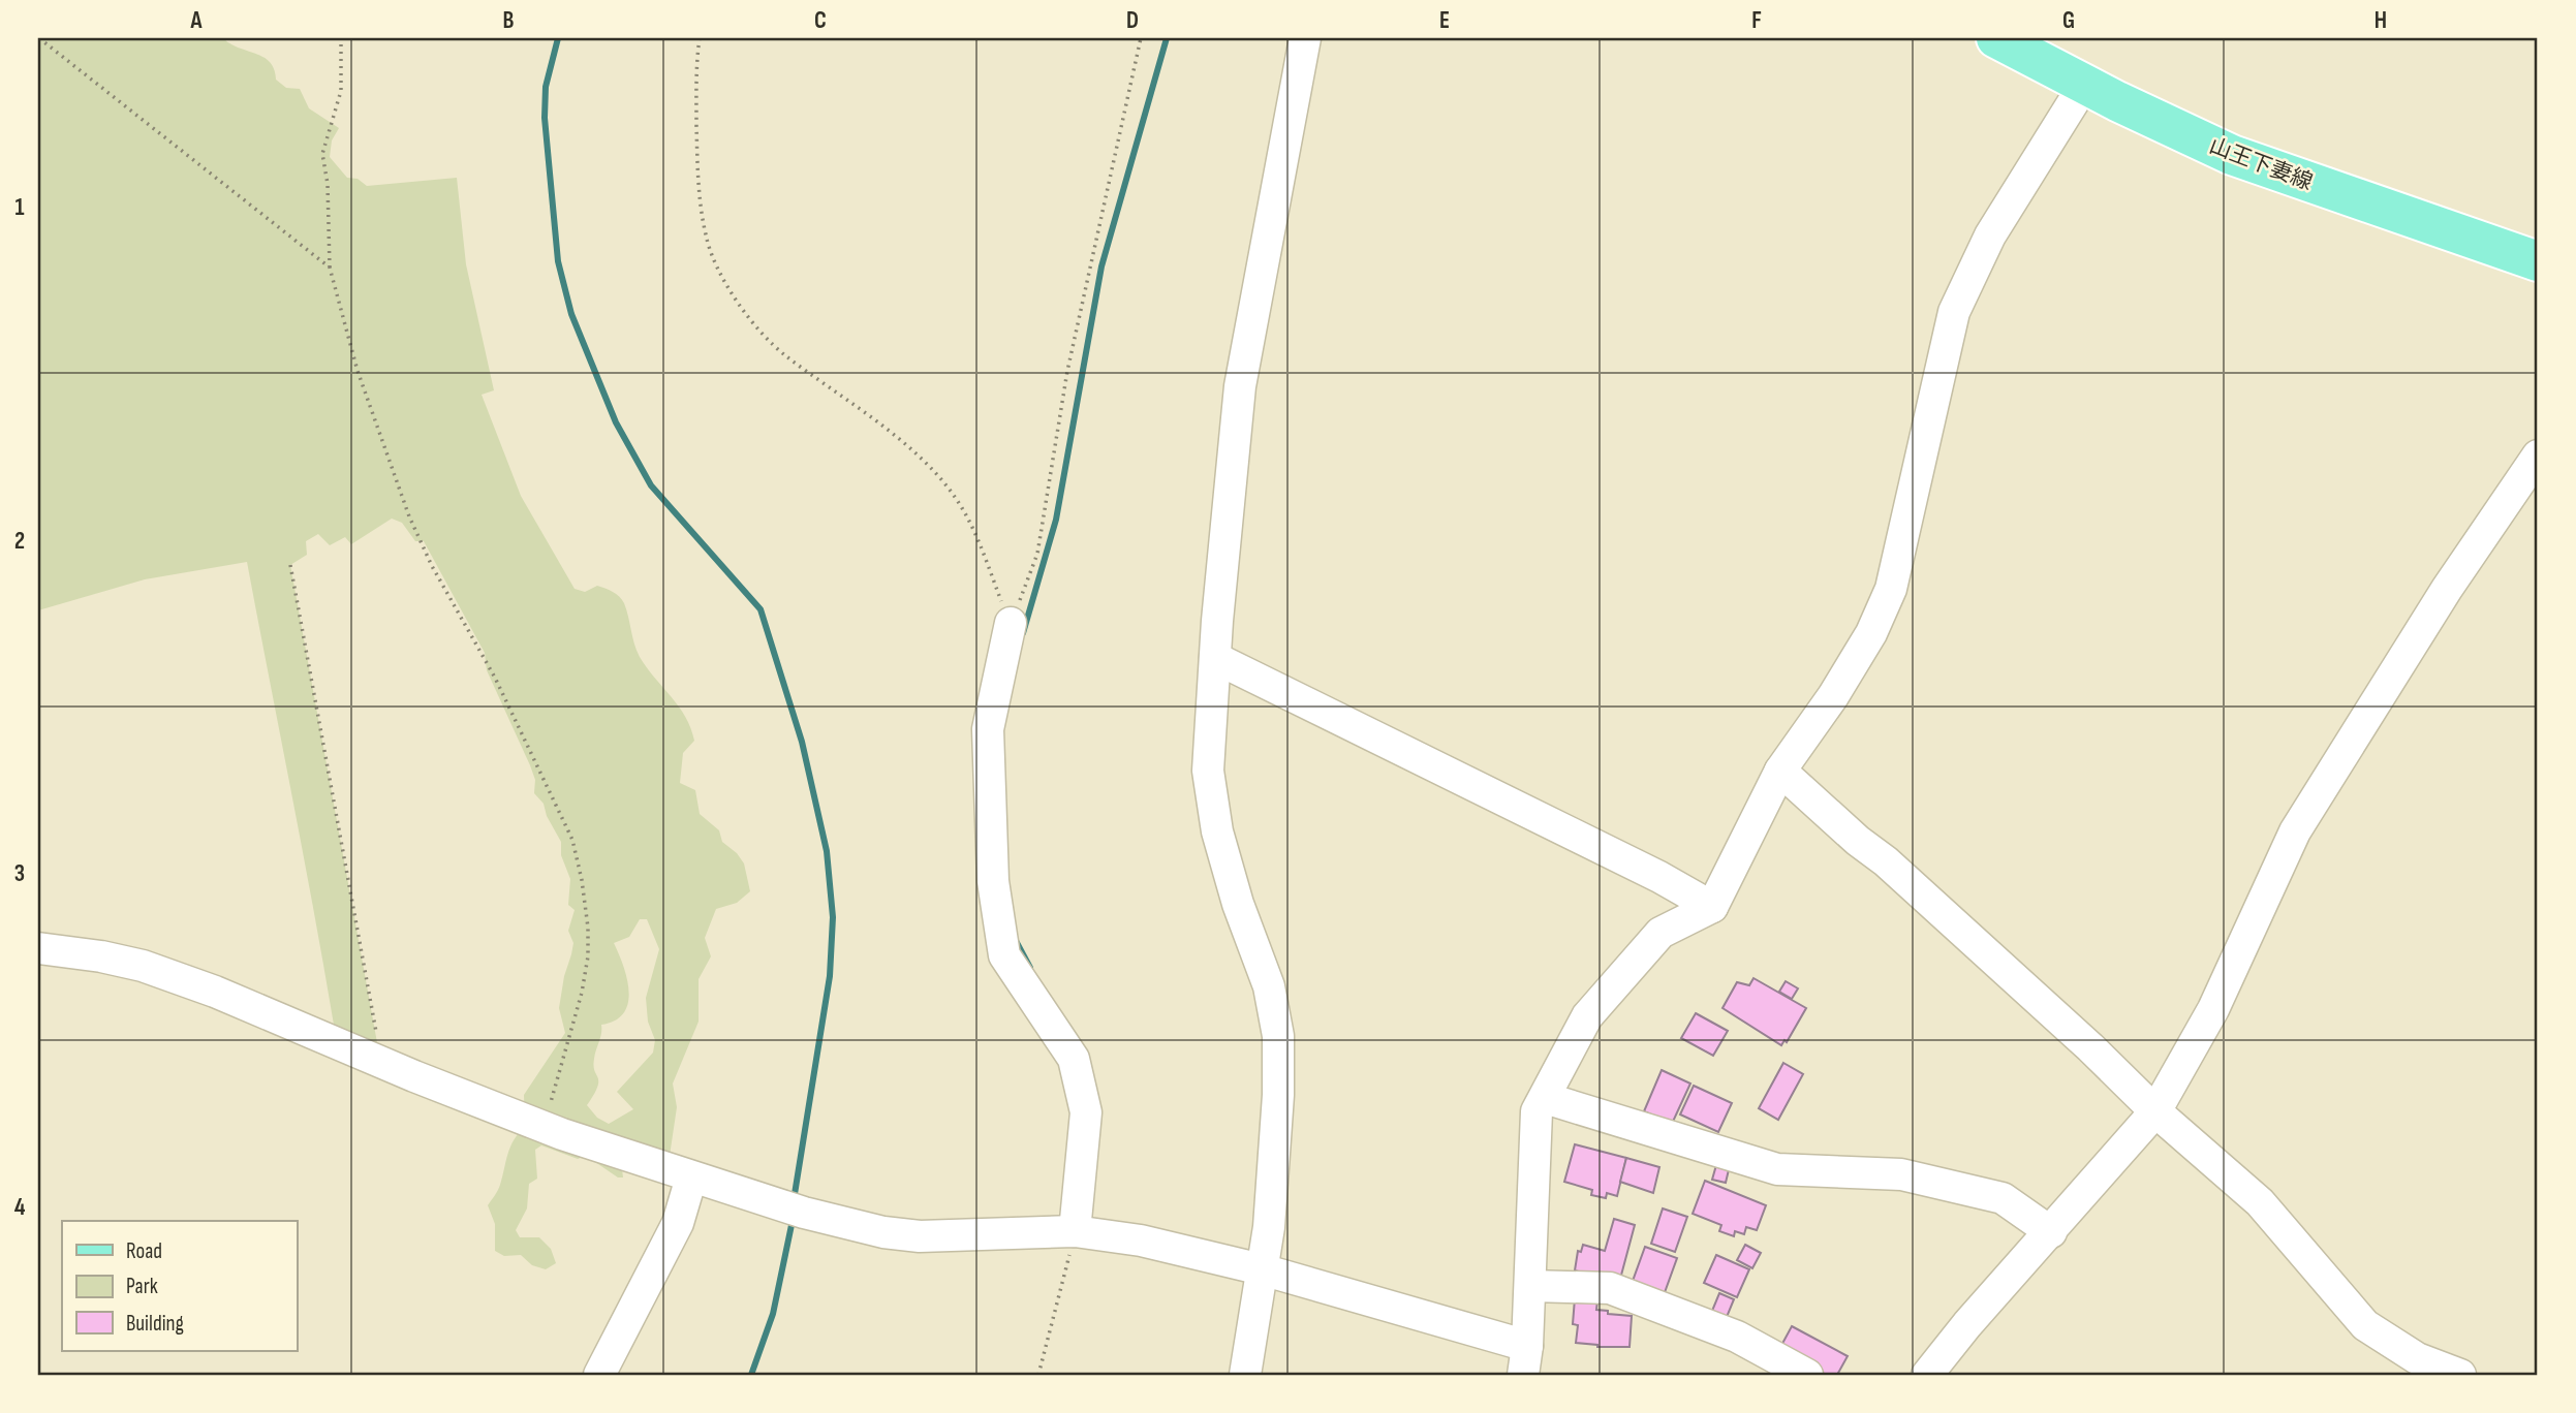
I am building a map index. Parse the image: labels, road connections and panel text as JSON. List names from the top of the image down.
{
  "streets": {
    "main road": ["山王下妻線"]
  },
  "legend": ["Road", "Park", "Building"],
  "grid": {
    "columns": [
      "A",
      "B",
      "C",
      "D",
      "E",
      "F",
      "G",
      "H"
    ],
    "rows": [
      "1",
      "2",
      "3",
      "4"
    ]
  }
}
